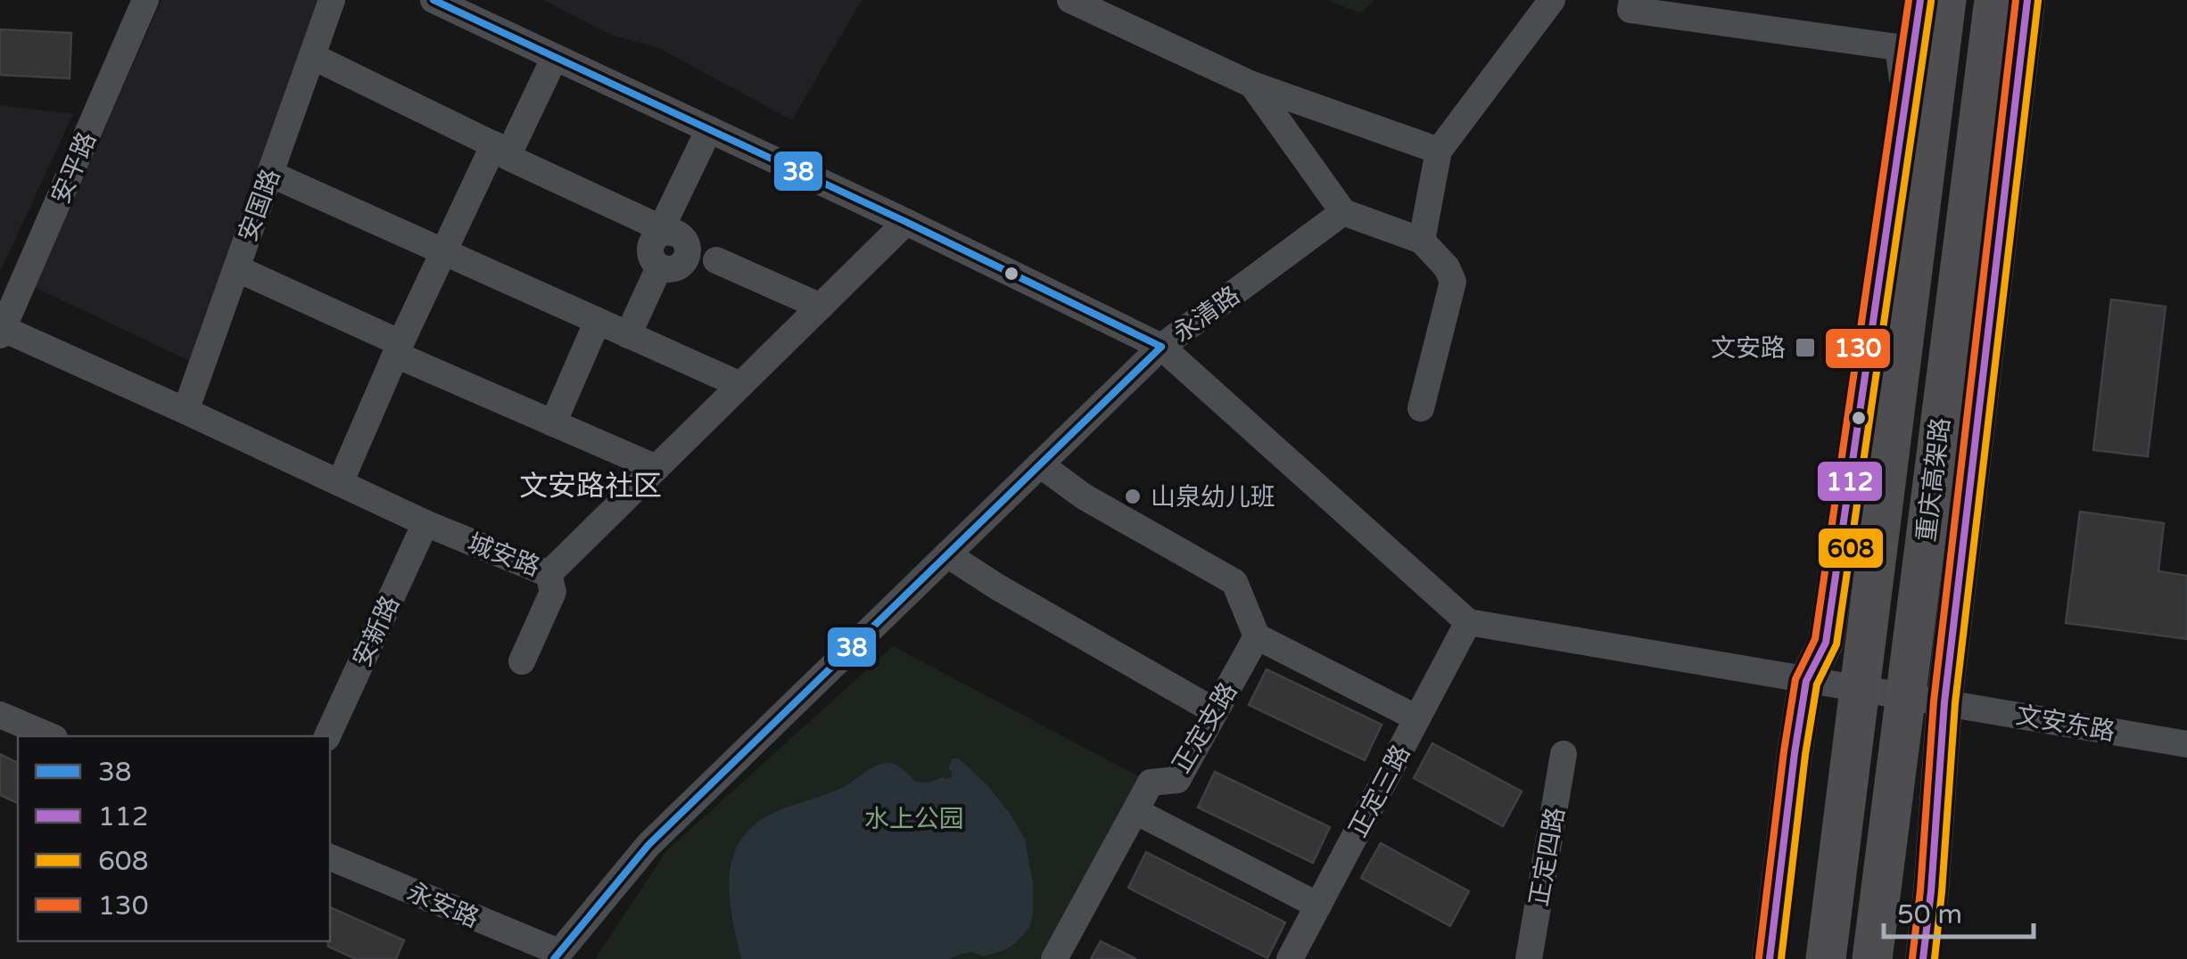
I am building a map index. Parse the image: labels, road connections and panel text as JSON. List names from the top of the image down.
{
  "streets": {
    "highway": ["重庆高架路"],
    "street": [
      "安平路",
      "安国路",
      "永清路",
      "城安路",
      "安新路",
      "文安东路",
      "正定支路",
      "正定三路",
      "正定四路",
      "永安路"
    ]
  },
  "crossings": [
    ["安平路", "城安路"],
    ["安国路", "城安路"],
    ["永清路", "永安路"],
    ["城安路", "安新路"]
  ],
  "districts": ["文安路社区"],
  "parks": ["水上公园"],
  "places": {
    "transit": ["文安路"],
    "other": ["山泉幼儿班"]
  },
  "lines": [
    "transit line 38",
    "transit line 112",
    "transit line 130",
    "transit line 608"
  ],
  "legend": [
    "38",
    "112",
    "608",
    "130"
  ],
  "scale_bar": "50 m"
}
